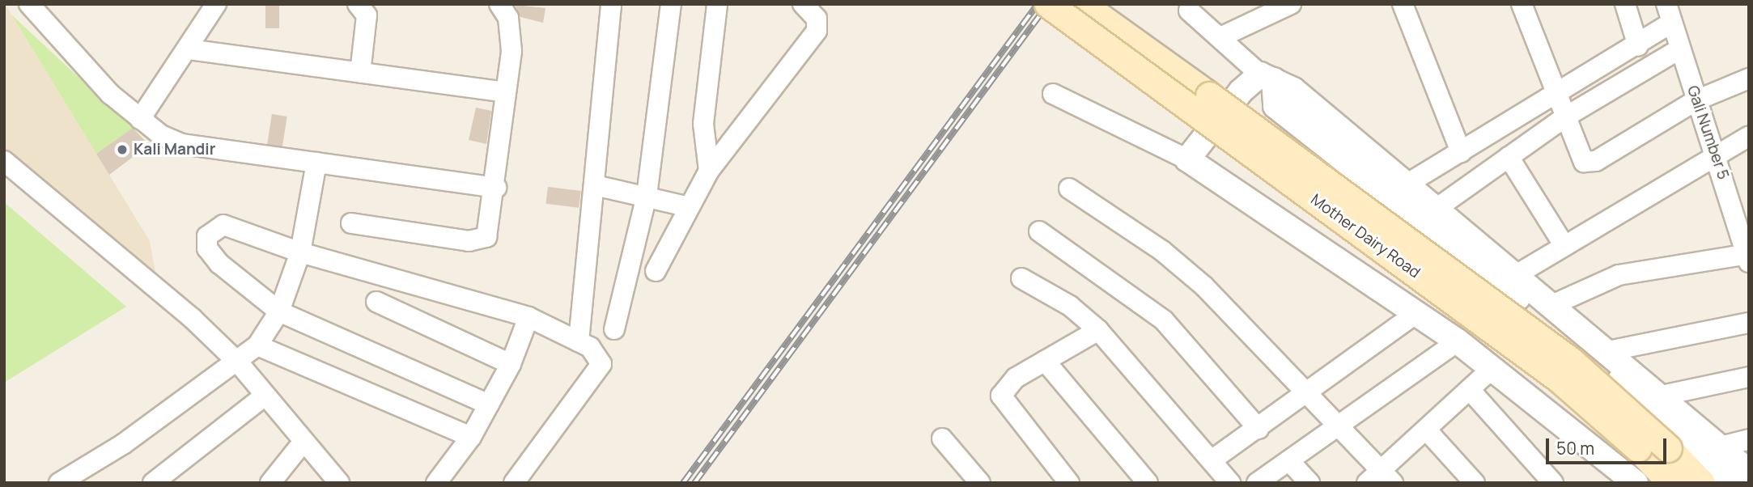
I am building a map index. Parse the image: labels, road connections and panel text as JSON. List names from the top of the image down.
{
  "streets": {
    "main road": ["Mother Dairy Road"],
    "street": ["Gali Number 5"]
  },
  "places": ["Kali Mandir"],
  "scale_bar": "50 m"
}
